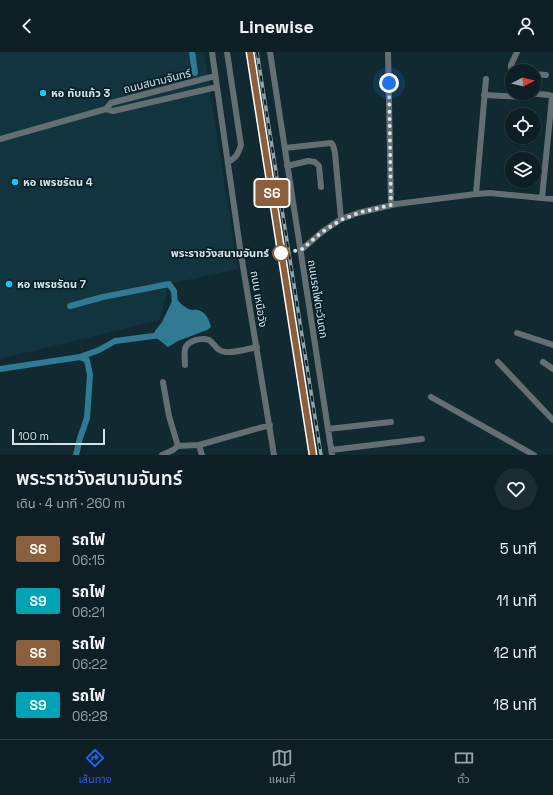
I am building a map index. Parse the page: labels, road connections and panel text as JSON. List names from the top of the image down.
{
  "streets": {
    "street": ["ถนนสนามจันทร์", "ถนน เหนือวัง", "ถนนรถไฟตะวันตก"]
  },
  "crossings": [
    ["ถนนสนามจันทร์", "ถนน เหนือวัง"]
  ],
  "places": [
    "หอ ทับแก้ว 3",
    "หอ เพรชรัตน 4",
    "พระราชวังสนามจันทร์",
    "หอ เพรชรัตน 7"
  ],
  "scale_bar": "100 m",
  "north": "right",
  "page": {
    "header": "Linewise",
    "on_map": "S6",
    "scale": "100 m",
    "heading": ["พระราชวังสนามจันทร์", "เดิน · 4 นาที · 260 m"],
    "list": [
      {
        "mark": "S6",
        "name": "รถไฟ",
        "note": "06:15",
        "value": "5 นาที"
      },
      {
        "mark": "S9",
        "name": "รถไฟ",
        "note": "06:21",
        "value": "11 นาที"
      },
      {
        "mark": "S6",
        "name": "รถไฟ",
        "note": "06:22",
        "value": "12 นาที"
      },
      {
        "mark": "S9",
        "name": "รถไฟ",
        "note": "06:28",
        "value": "18 นาที"
      }
    ],
    "tabs": ["เส้นทาง", "แผนที่", "ตั๋ว"]
  }
}
